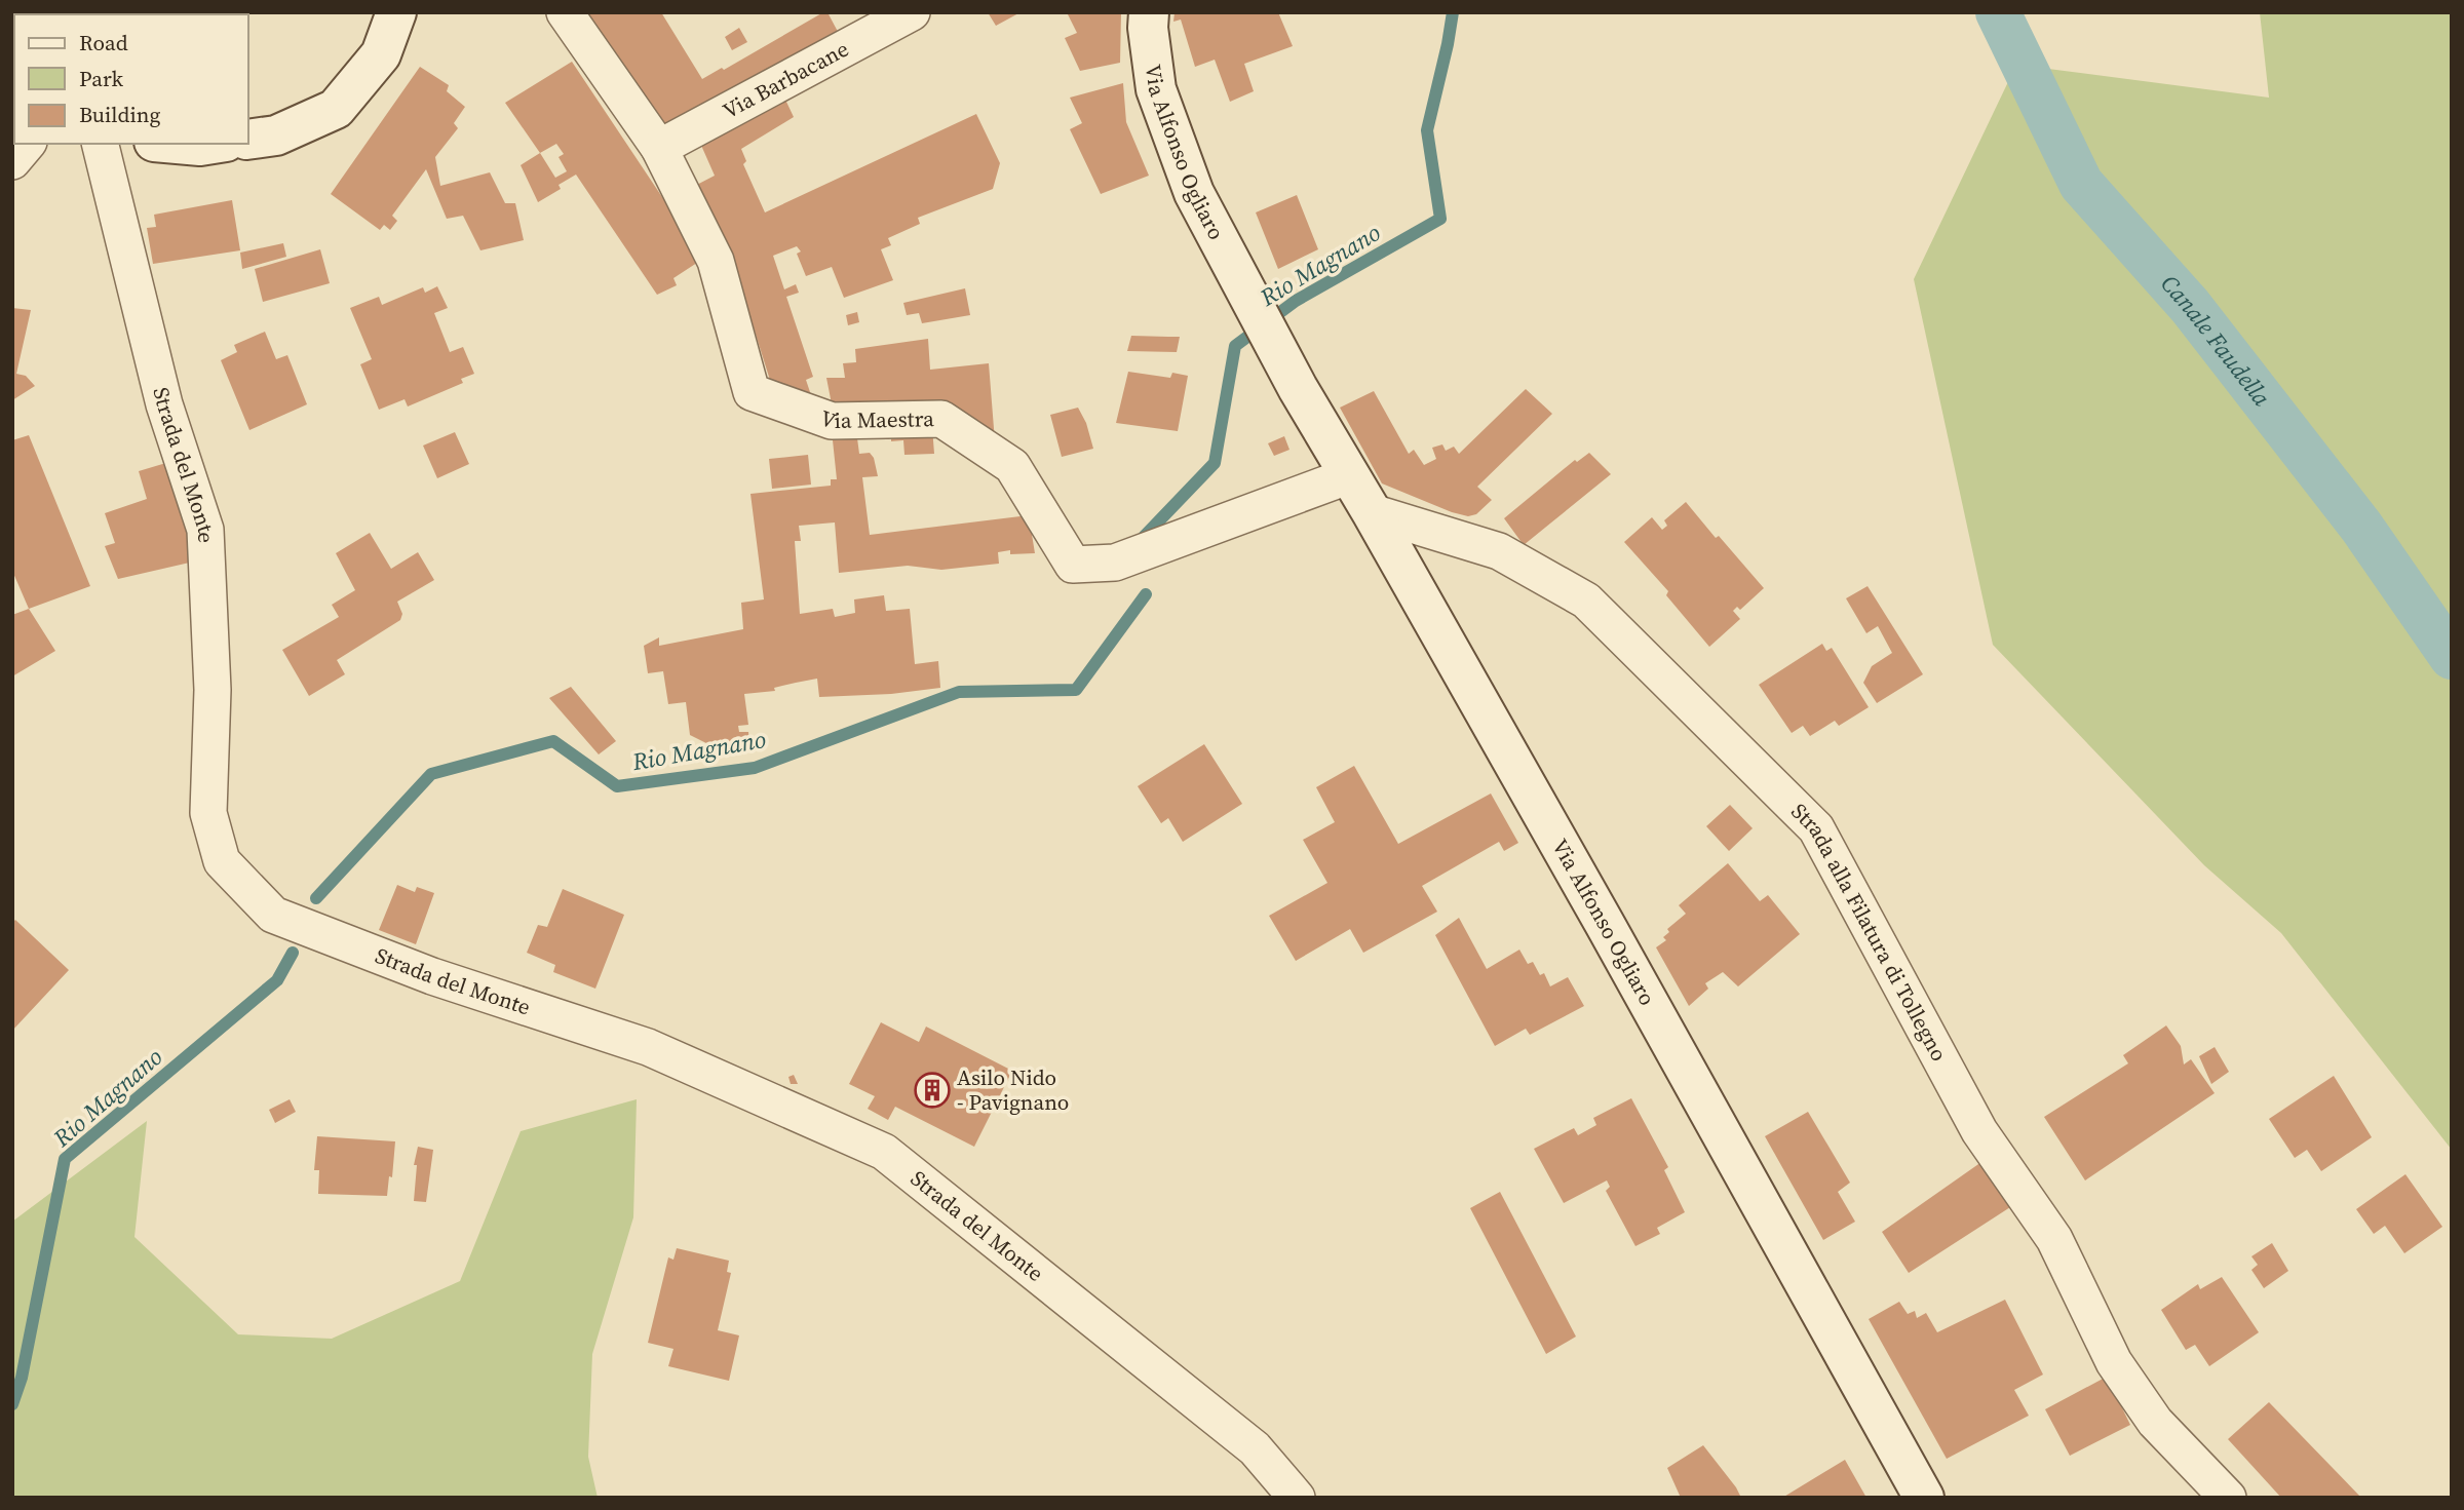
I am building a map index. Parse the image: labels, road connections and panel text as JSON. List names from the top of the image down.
{
  "streets": {
    "main road": ["Via Alfonso Ogliaro"],
    "street": [
      "Via Barbacane",
      "Via Maestra",
      "Strada del Monte",
      "Strada alla Filatura di Tollegno"
    ]
  },
  "crossings": [
    ["Via Barbacane", "Via Maestra"],
    ["Via Alfonso Ogliaro", "Via Maestra"],
    ["Via Alfonso Ogliaro", "Strada alla Filatura di Tollegno"]
  ],
  "water": ["Rio Magnano", "Canale Faudella"],
  "places": {
    "building": ["Asilo Nido - Pavignano"]
  },
  "legend": ["Road", "Park", "Building"]
}
